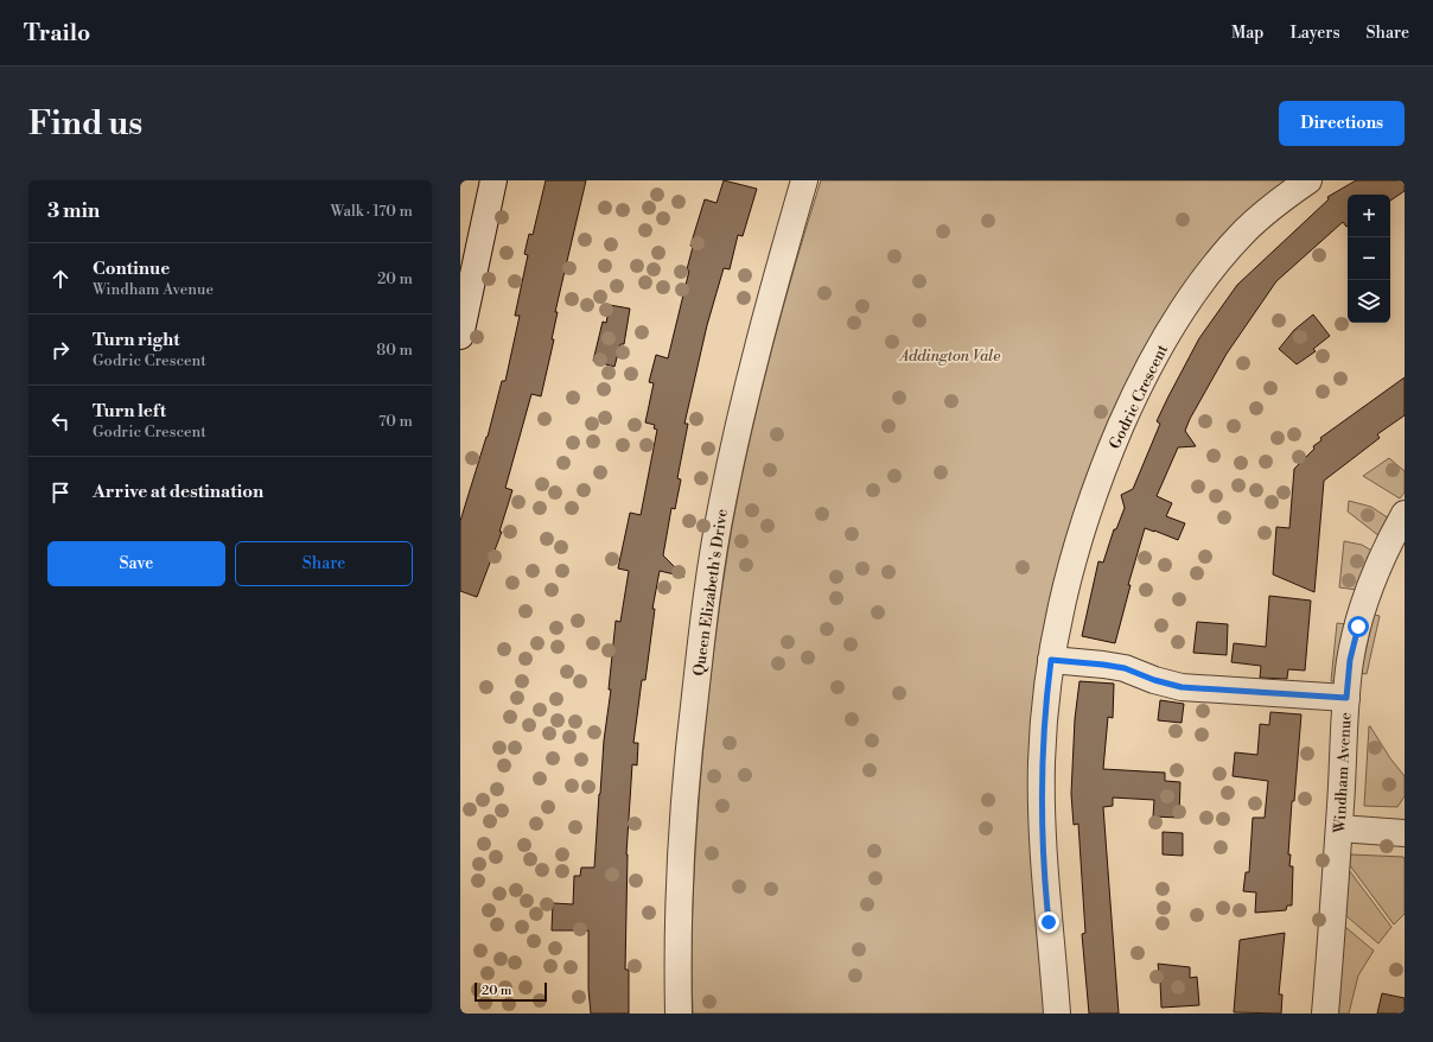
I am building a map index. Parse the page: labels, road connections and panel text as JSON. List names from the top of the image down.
{
  "streets": {
    "street": ["Godric Crescent", "Queen Elizabeth's Drive", "Windham Avenue"]
  },
  "parks": ["Addington Vale"],
  "scale_bar": "20 m",
  "page": {
    "header": "Trailo",
    "nav": ["Map", "Layers", "Share"],
    "buttons": [
      "Directions",
      ["Save", "Share"]
    ],
    "title": "Find us",
    "heading": ["3 min", "Walk · 170 m"],
    "map_buttons": ["+", "−"],
    "list": [
      ["Continue", "Windham Avenue", "20 m"],
      ["Turn right", "Godric Crescent", "80 m"],
      ["Turn left", "Godric Crescent", "70 m"],
      "Arrive at destination"
    ],
    "scale": "20 m"
  }
}
